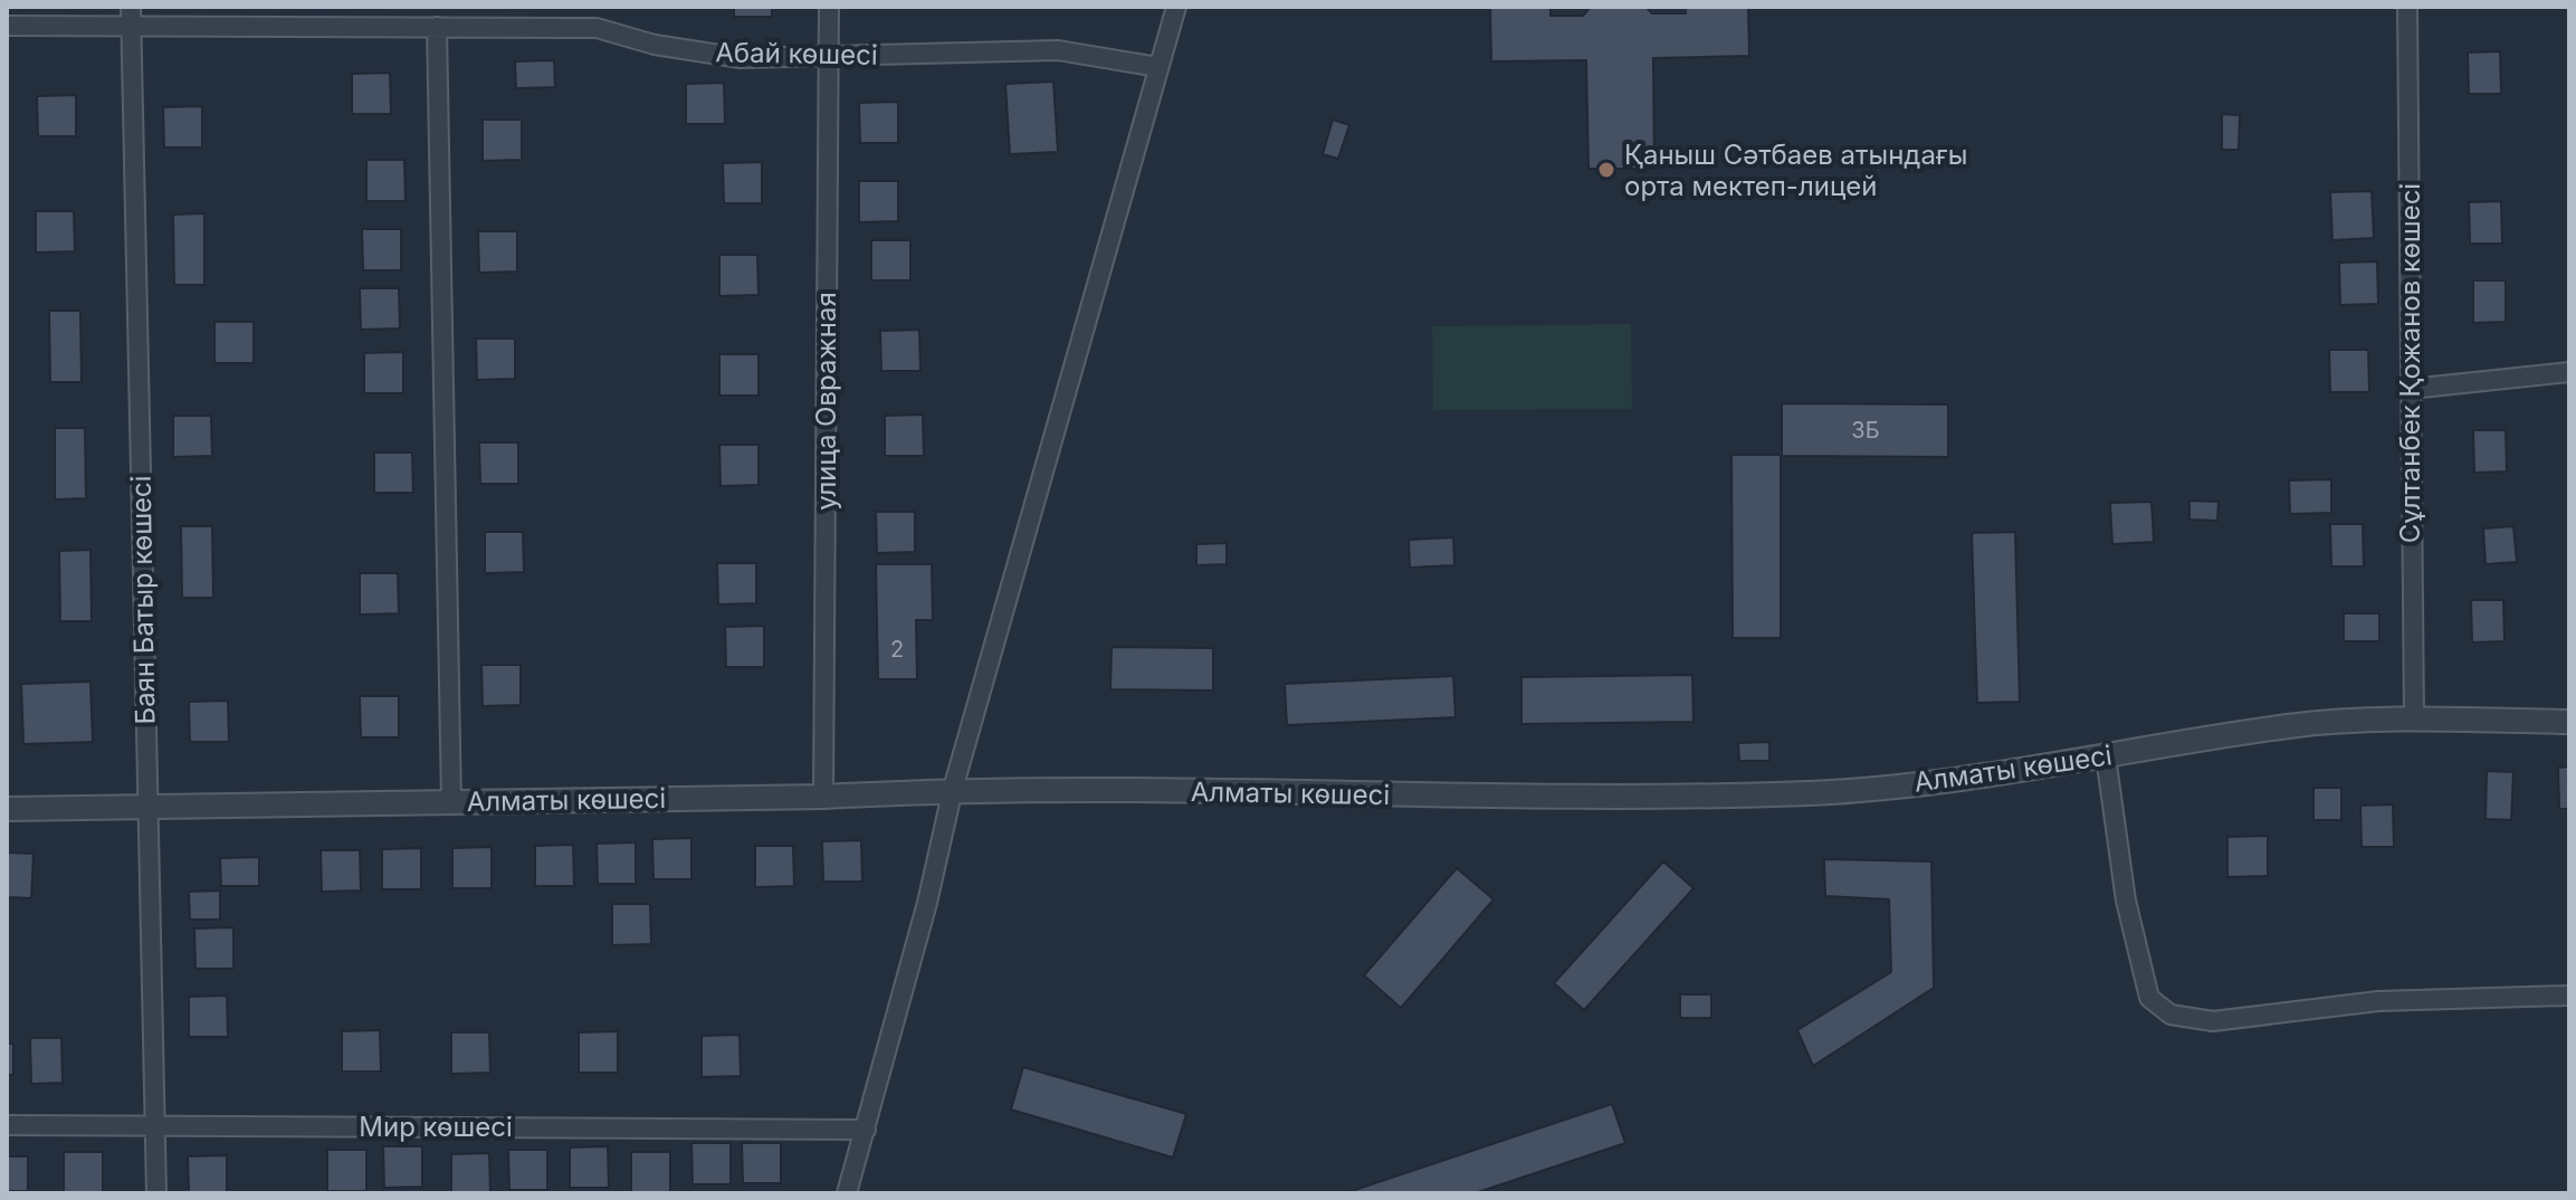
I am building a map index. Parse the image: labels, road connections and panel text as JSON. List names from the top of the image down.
{
  "streets": {
    "street": [
      "Абай көшесі",
      "Сұлтанбек Қожанов көшесі",
      "улица Овражная",
      "Баян Батыр көшесі",
      "Алматы көшесі",
      "Мир көшесі"
    ]
  },
  "crossings": [
    ["Абай көшесі", "улица Овражная"],
    ["Абай көшесі", "Баян Батыр көшесі"],
    ["Сұлтанбек Қожанов көшесі", "Алматы көшесі"],
    ["улица Овражная", "Алматы көшесі"],
    ["Баян Батыр көшесі", "Алматы көшесі"],
    ["Баян Батыр көшесі", "Мир көшесі"]
  ],
  "places": ["Қаныш Сәтбаев атындағы орта мектеп-лицей"],
  "house_numbers": ["3Б", "2"]
}
